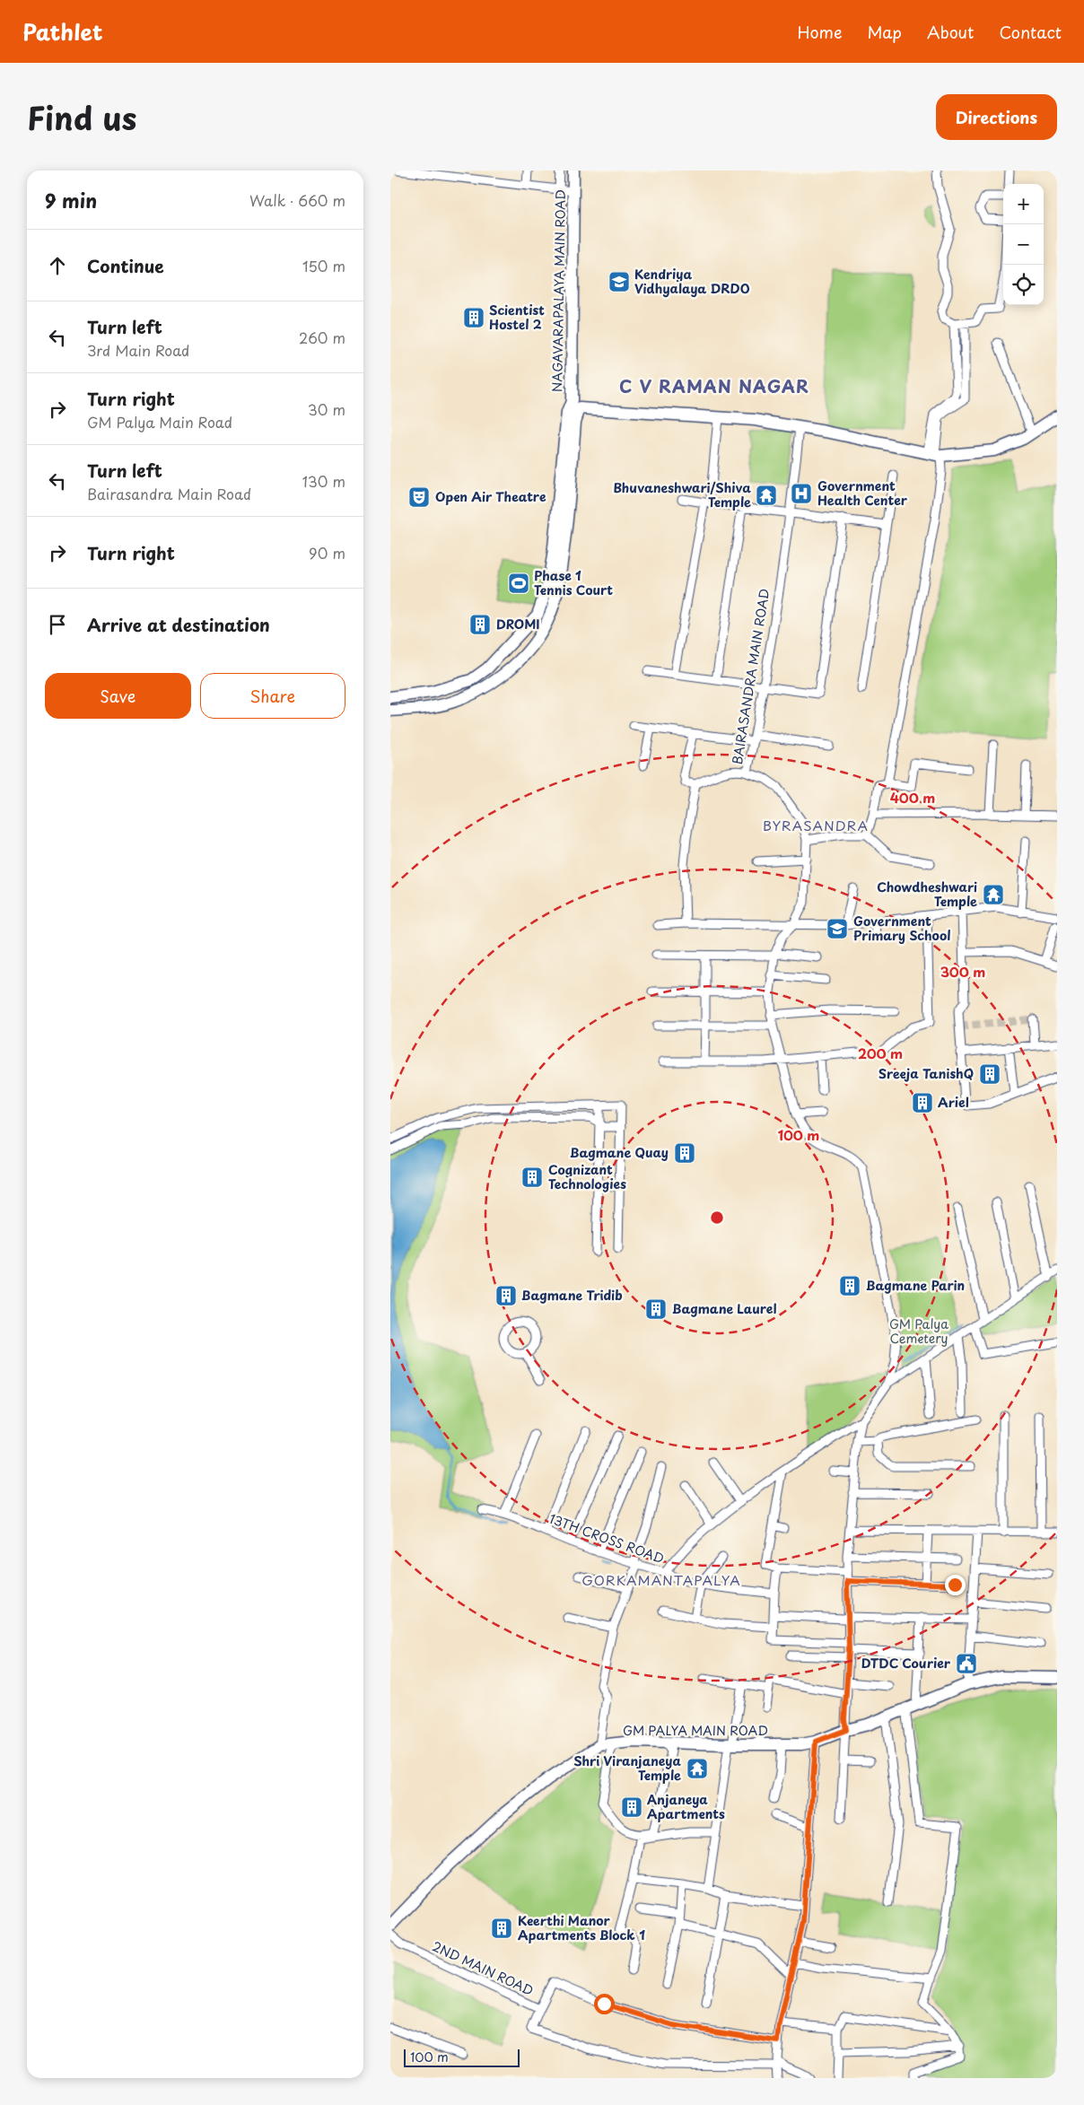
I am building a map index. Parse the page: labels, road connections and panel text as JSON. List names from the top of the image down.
{
  "streets": {
    "main road": ["NAGAVARAPALAYA MAIN ROAD", "GM PALYA MAIN ROAD"],
    "street": ["BAIRASANDRA MAIN ROAD", "13TH CROSS ROAD", "2ND MAIN ROAD"]
  },
  "crossings": [
    ["BAIRASANDRA MAIN ROAD", "13TH CROSS ROAD"],
    ["BAIRASANDRA MAIN ROAD", "GM PALYA MAIN ROAD"]
  ],
  "districts": ["C V RAMAN NAGAR", "BYRASANDRA", "GORKAMANTAPALYA"],
  "parks": ["GM Palya Cemetery"],
  "places": {
    "school or university": ["Kendriya Vidhyalaya DRDO", "Government Primary School"],
    "building": [
      "Scientist Hostel 2",
      "DROMI",
      "Sreeja TanishQ",
      "Ariel",
      "Bagmane Quay",
      "Cognizant Technologies",
      "Bagmane Parin",
      "Bagmane Tridib",
      "Bagmane Laurel",
      "Anjaneya Apartments",
      "Keerthi Manor Apartments Block 1"
    ],
    "hospital": ["Government Health Center"],
    "temple": ["Bhuvaneshwari/Shiva Temple", "Chowdheshwari Temple", "Shri Viranjaneya Temple"],
    "theatre": ["Open Air Theatre"],
    "sports": ["Phase 1 Tennis Court"],
    "public building": ["DTDC Courier"]
  },
  "scale_bar": "100 m",
  "page": {
    "header": "Pathlet",
    "nav": [
      "Home",
      "Map",
      "About",
      "Contact"
    ],
    "title": "Find us",
    "buttons": [
      "Directions",
      ["Save", "Share"]
    ],
    "heading": ["9 min", "Walk · 660 m"],
    "map_buttons": ["+", "−"],
    "list": [
      ["Continue", "150 m"],
      ["Turn left", "3rd Main Road", "260 m"],
      ["Turn right", "GM Palya Main Road", "30 m"],
      ["Turn left", "Bairasandra Main Road", "130 m"],
      ["Turn right", "90 m"],
      "Arrive at destination"
    ],
    "scale": "100 m"
  },
  "rings": [
    "400 m",
    "300 m",
    "200 m",
    "100 m"
  ]
}
